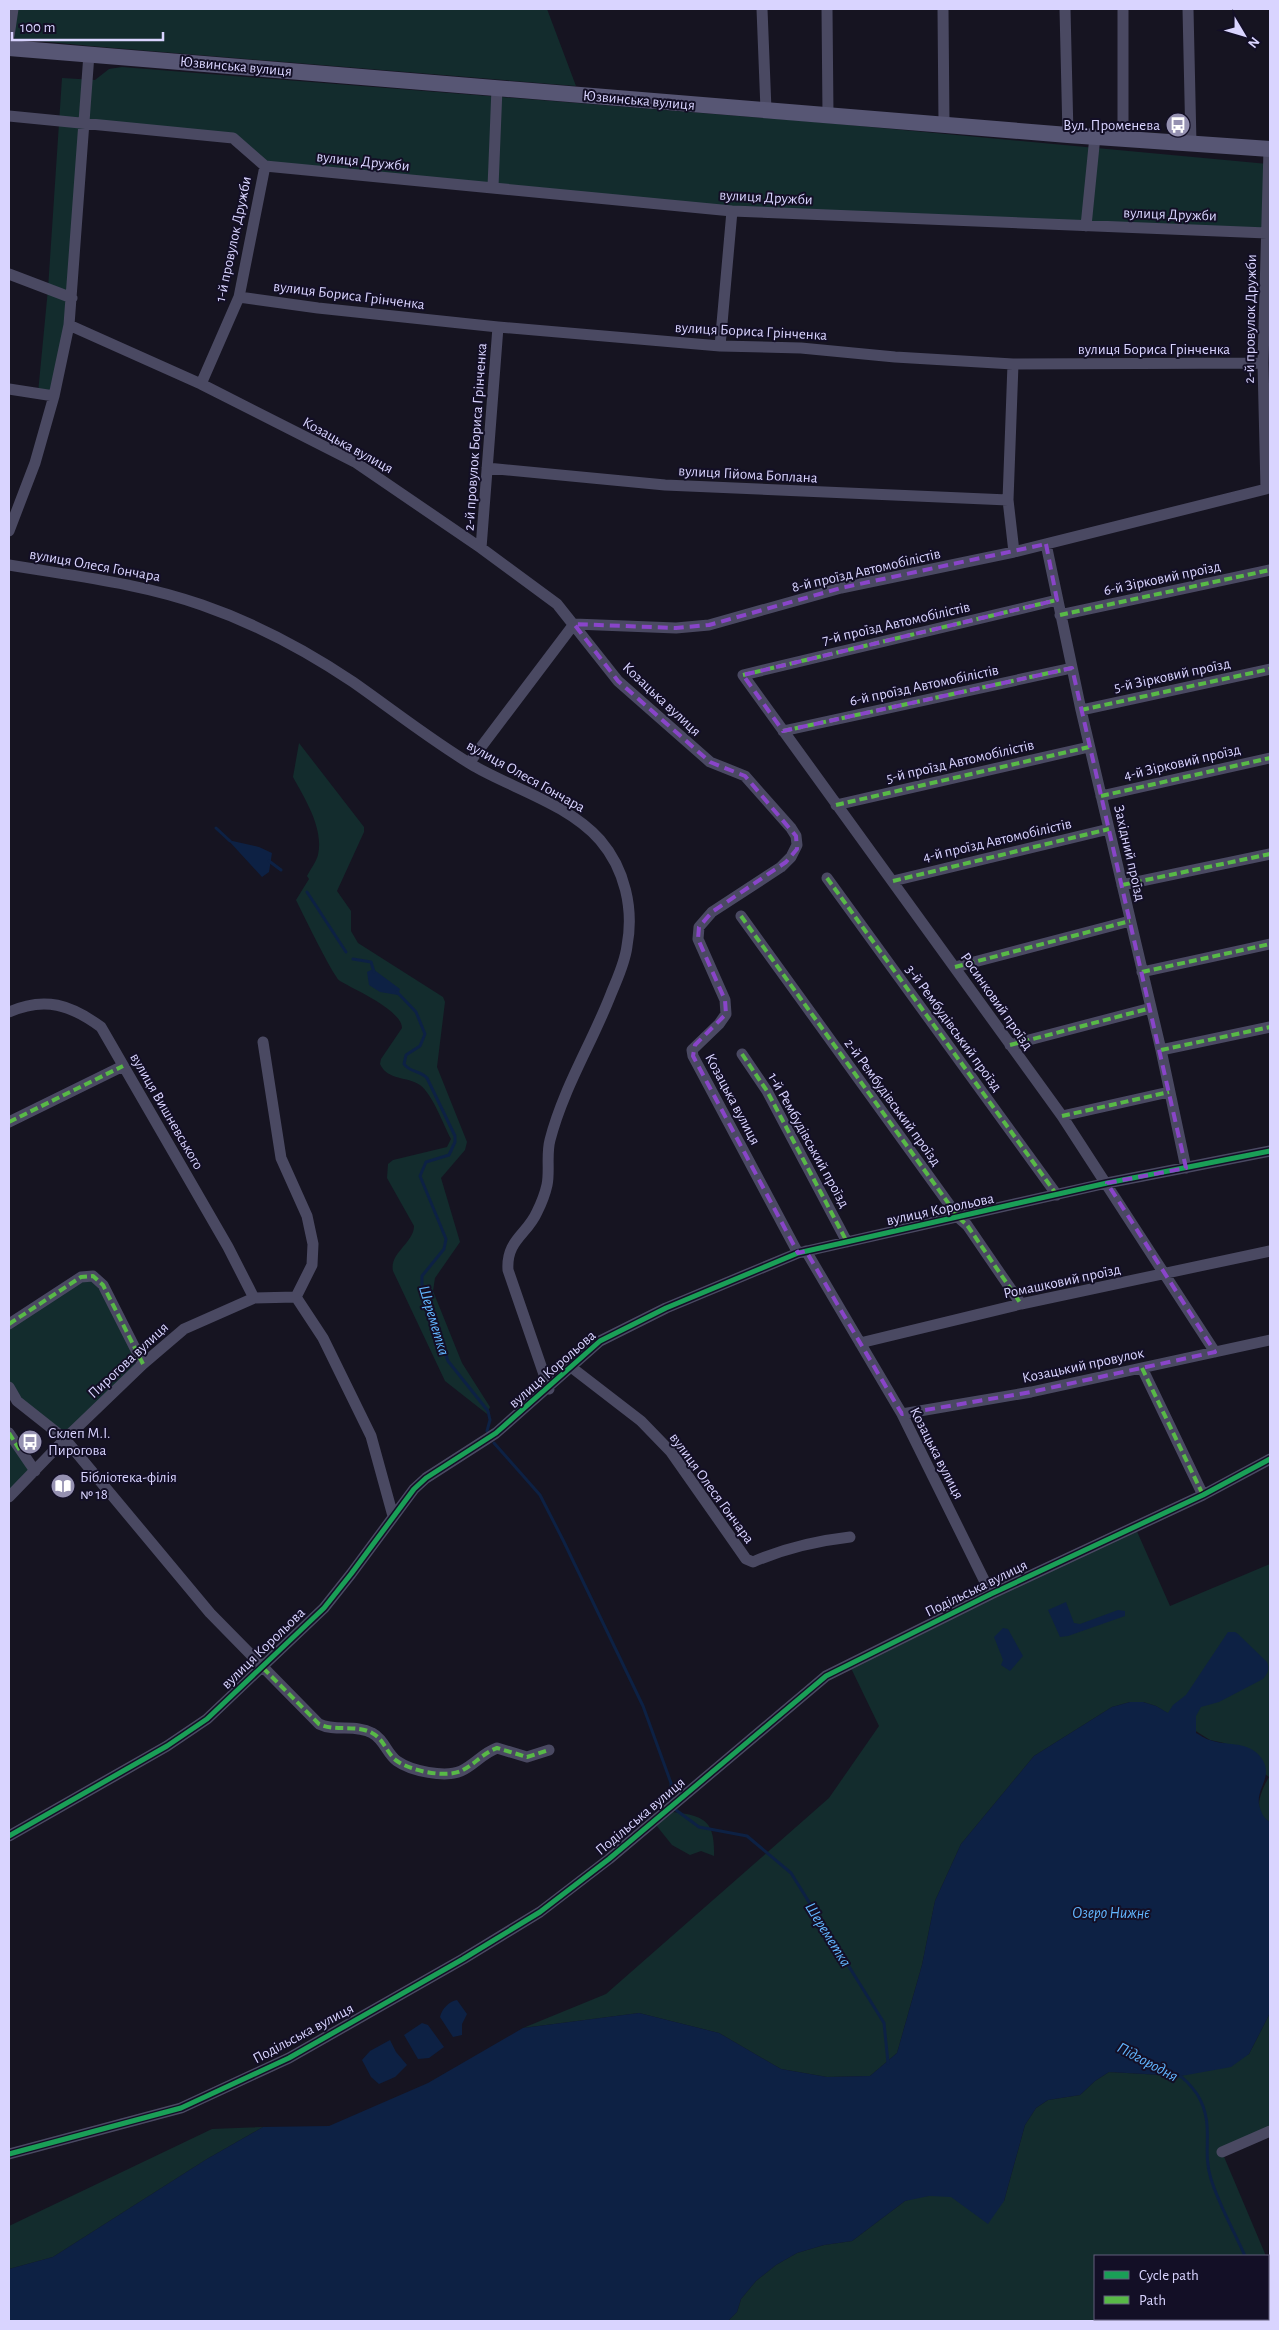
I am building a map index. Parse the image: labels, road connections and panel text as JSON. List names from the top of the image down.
{
  "streets": {
    "main road": ["Юзвинська вулиця"],
    "street": [
      "вулиця Дружби",
      "1-й провулок Дружби",
      "вулиця Бориса Грінченка",
      "2-й провулок Дружби",
      "2-й провулок Бориса Грінченка",
      "Козацька вулиця",
      "вулиця Гійома Боплана",
      "вулиця Олеся Гончара",
      "8-й проїзд Автомобілістів",
      "6-й Зірковий проїзд",
      "7-й проїзд Автомобілістів",
      "5-й Зірковий проїзд",
      "6-й проїзд Автомобілістів",
      "5-й проїзд Автомобілістів",
      "4-й Зірковий проїзд",
      "4-й проїзд Автомобілістів",
      "Західний проїзд",
      "Росинковий проїзд",
      "3-й Рембудівський проїзд",
      "2-й Рембудівський проїзд",
      "вулиця Вишневського",
      "1-й Рембудівський проїзд",
      "вулиця Корольова",
      "Ромашковий проїзд",
      "Пирогова вулиця",
      "Козацький провулок",
      "Подільська вулиця"
    ]
  },
  "crossings": [
    ["Юзвинська вулиця", "2-й провулок Дружби"],
    ["вулиця Дружби", "1-й провулок Дружби"],
    ["вулиця Дружби", "2-й провулок Дружби"],
    ["1-й провулок Дружби", "вулиця Бориса Грінченка"],
    ["1-й провулок Дружби", "Козацька вулиця"],
    ["вулиця Бориса Грінченка", "2-й провулок Дружби"],
    ["вулиця Бориса Грінченка", "2-й провулок Бориса Грінченка"],
    ["2-й провулок Дружби", "8-й проїзд Автомобілістів"],
    ["2-й провулок Бориса Грінченка", "Козацька вулиця"],
    ["2-й провулок Бориса Грінченка", "вулиця Гійома Боплана"],
    ["Козацька вулиця", "8-й проїзд Автомобілістів"],
    ["Козацька вулиця", "вулиця Корольова"],
    ["Козацька вулиця", "Ромашковий проїзд"],
    ["Козацька вулиця", "Козацький провулок"],
    ["Козацька вулиця", "Подільська вулиця"],
    ["вулиця Олеся Гончара", "вулиця Корольова"],
    ["8-й проїзд Автомобілістів", "Західний проїзд"],
    ["6-й Зірковий проїзд", "Західний проїзд"],
    ["7-й проїзд Автомобілістів", "Західний проїзд"],
    ["7-й проїзд Автомобілістів", "Росинковий проїзд"],
    ["5-й Зірковий проїзд", "Західний проїзд"],
    ["6-й проїзд Автомобілістів", "Західний проїзд"],
    ["6-й проїзд Автомобілістів", "Росинковий проїзд"],
    ["5-й проїзд Автомобілістів", "Західний проїзд"],
    ["5-й проїзд Автомобілістів", "Росинковий проїзд"],
    ["4-й Зірковий проїзд", "Західний проїзд"],
    ["4-й проїзд Автомобілістів", "Західний проїзд"],
    ["4-й проїзд Автомобілістів", "Росинковий проїзд"],
    ["Західний проїзд", "вулиця Корольова"],
    ["Росинковий проїзд", "вулиця Корольова"],
    ["Росинковий проїзд", "Ромашковий проїзд"],
    ["Росинковий проїзд", "Козацький провулок"],
    ["3-й Рембудівський проїзд", "вулиця Корольова"],
    ["2-й Рембудівський проїзд", "вулиця Корольова"],
    ["2-й Рембудівський проїзд", "Ромашковий проїзд"],
    ["вулиця Вишневського", "Пирогова вулиця"],
    ["1-й Рембудівський проїзд", "вулиця Корольова"]
  ],
  "water": ["Шереметка", "Озеро Нижнє", "Підгородня"],
  "places": {
    "bus stop": ["Вул. Променева", "Склеп М.І. Пирогова"],
    "library": ["Бібліотека-філія № 18"]
  },
  "legend": ["Cycle path", "Path"],
  "scale_bar": "100 m",
  "north": "bottom right"
}
